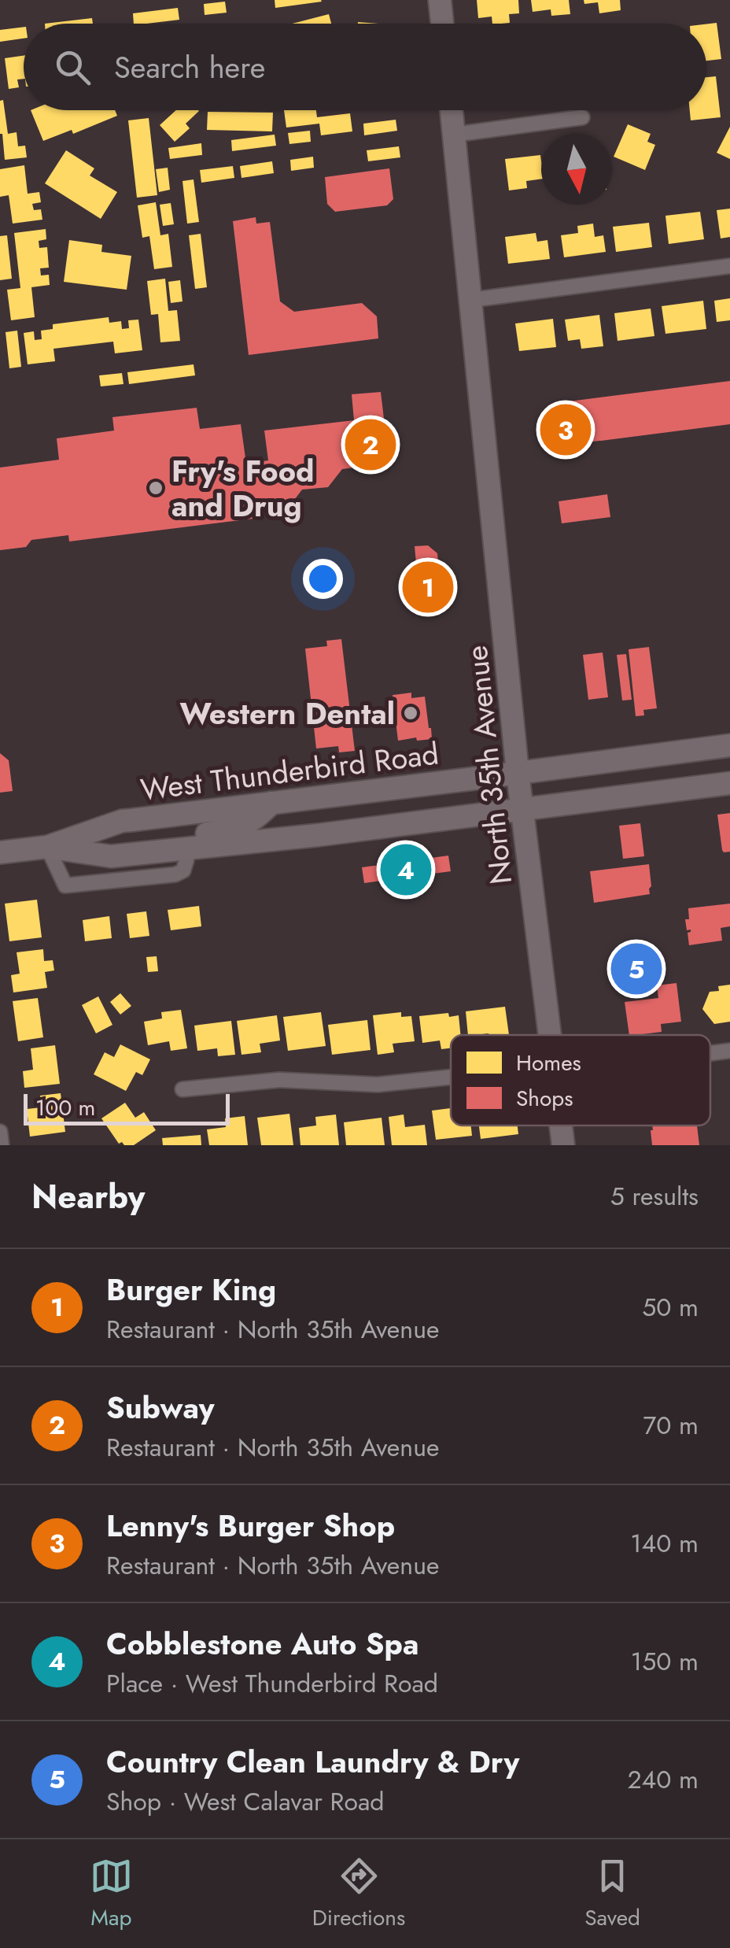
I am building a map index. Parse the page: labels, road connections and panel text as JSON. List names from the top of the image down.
{
  "streets": {
    "main road": ["North 35th Avenue", "West Thunderbird Road"]
  },
  "crossings": [
    ["North 35th Avenue", "West Thunderbird Road"]
  ],
  "places": ["Fry's Food and Drug", "Western Dental"],
  "legend": ["Homes", "Shops"],
  "scale_bar": "100 m",
  "north": "bottom",
  "page": {
    "search": "Search here",
    "pins": [
      "3",
      "2",
      "1",
      "4",
      "5"
    ],
    "scale": "100 m",
    "heading": ["Nearby", "5 results"],
    "list": [
      {
        "mark": "1",
        "name": "Burger King",
        "note": "Restaurant · North 35th Avenue",
        "value": "50 m"
      },
      {
        "mark": "2",
        "name": "Subway",
        "note": "Restaurant · North 35th Avenue",
        "value": "70 m"
      },
      {
        "mark": "3",
        "name": "Lenny's Burger Shop",
        "note": "Restaurant · North 35th Avenue",
        "value": "140 m"
      },
      {
        "mark": "4",
        "name": "Cobblestone Auto Spa",
        "note": "Place · West Thunderbird Road",
        "value": "150 m"
      },
      {
        "mark": "5",
        "name": "Country Clean Laundry & Dry",
        "note": "Shop · West Calavar Road",
        "value": "240 m"
      }
    ],
    "nav": ["Map", "Directions", "Saved"]
  }
}
